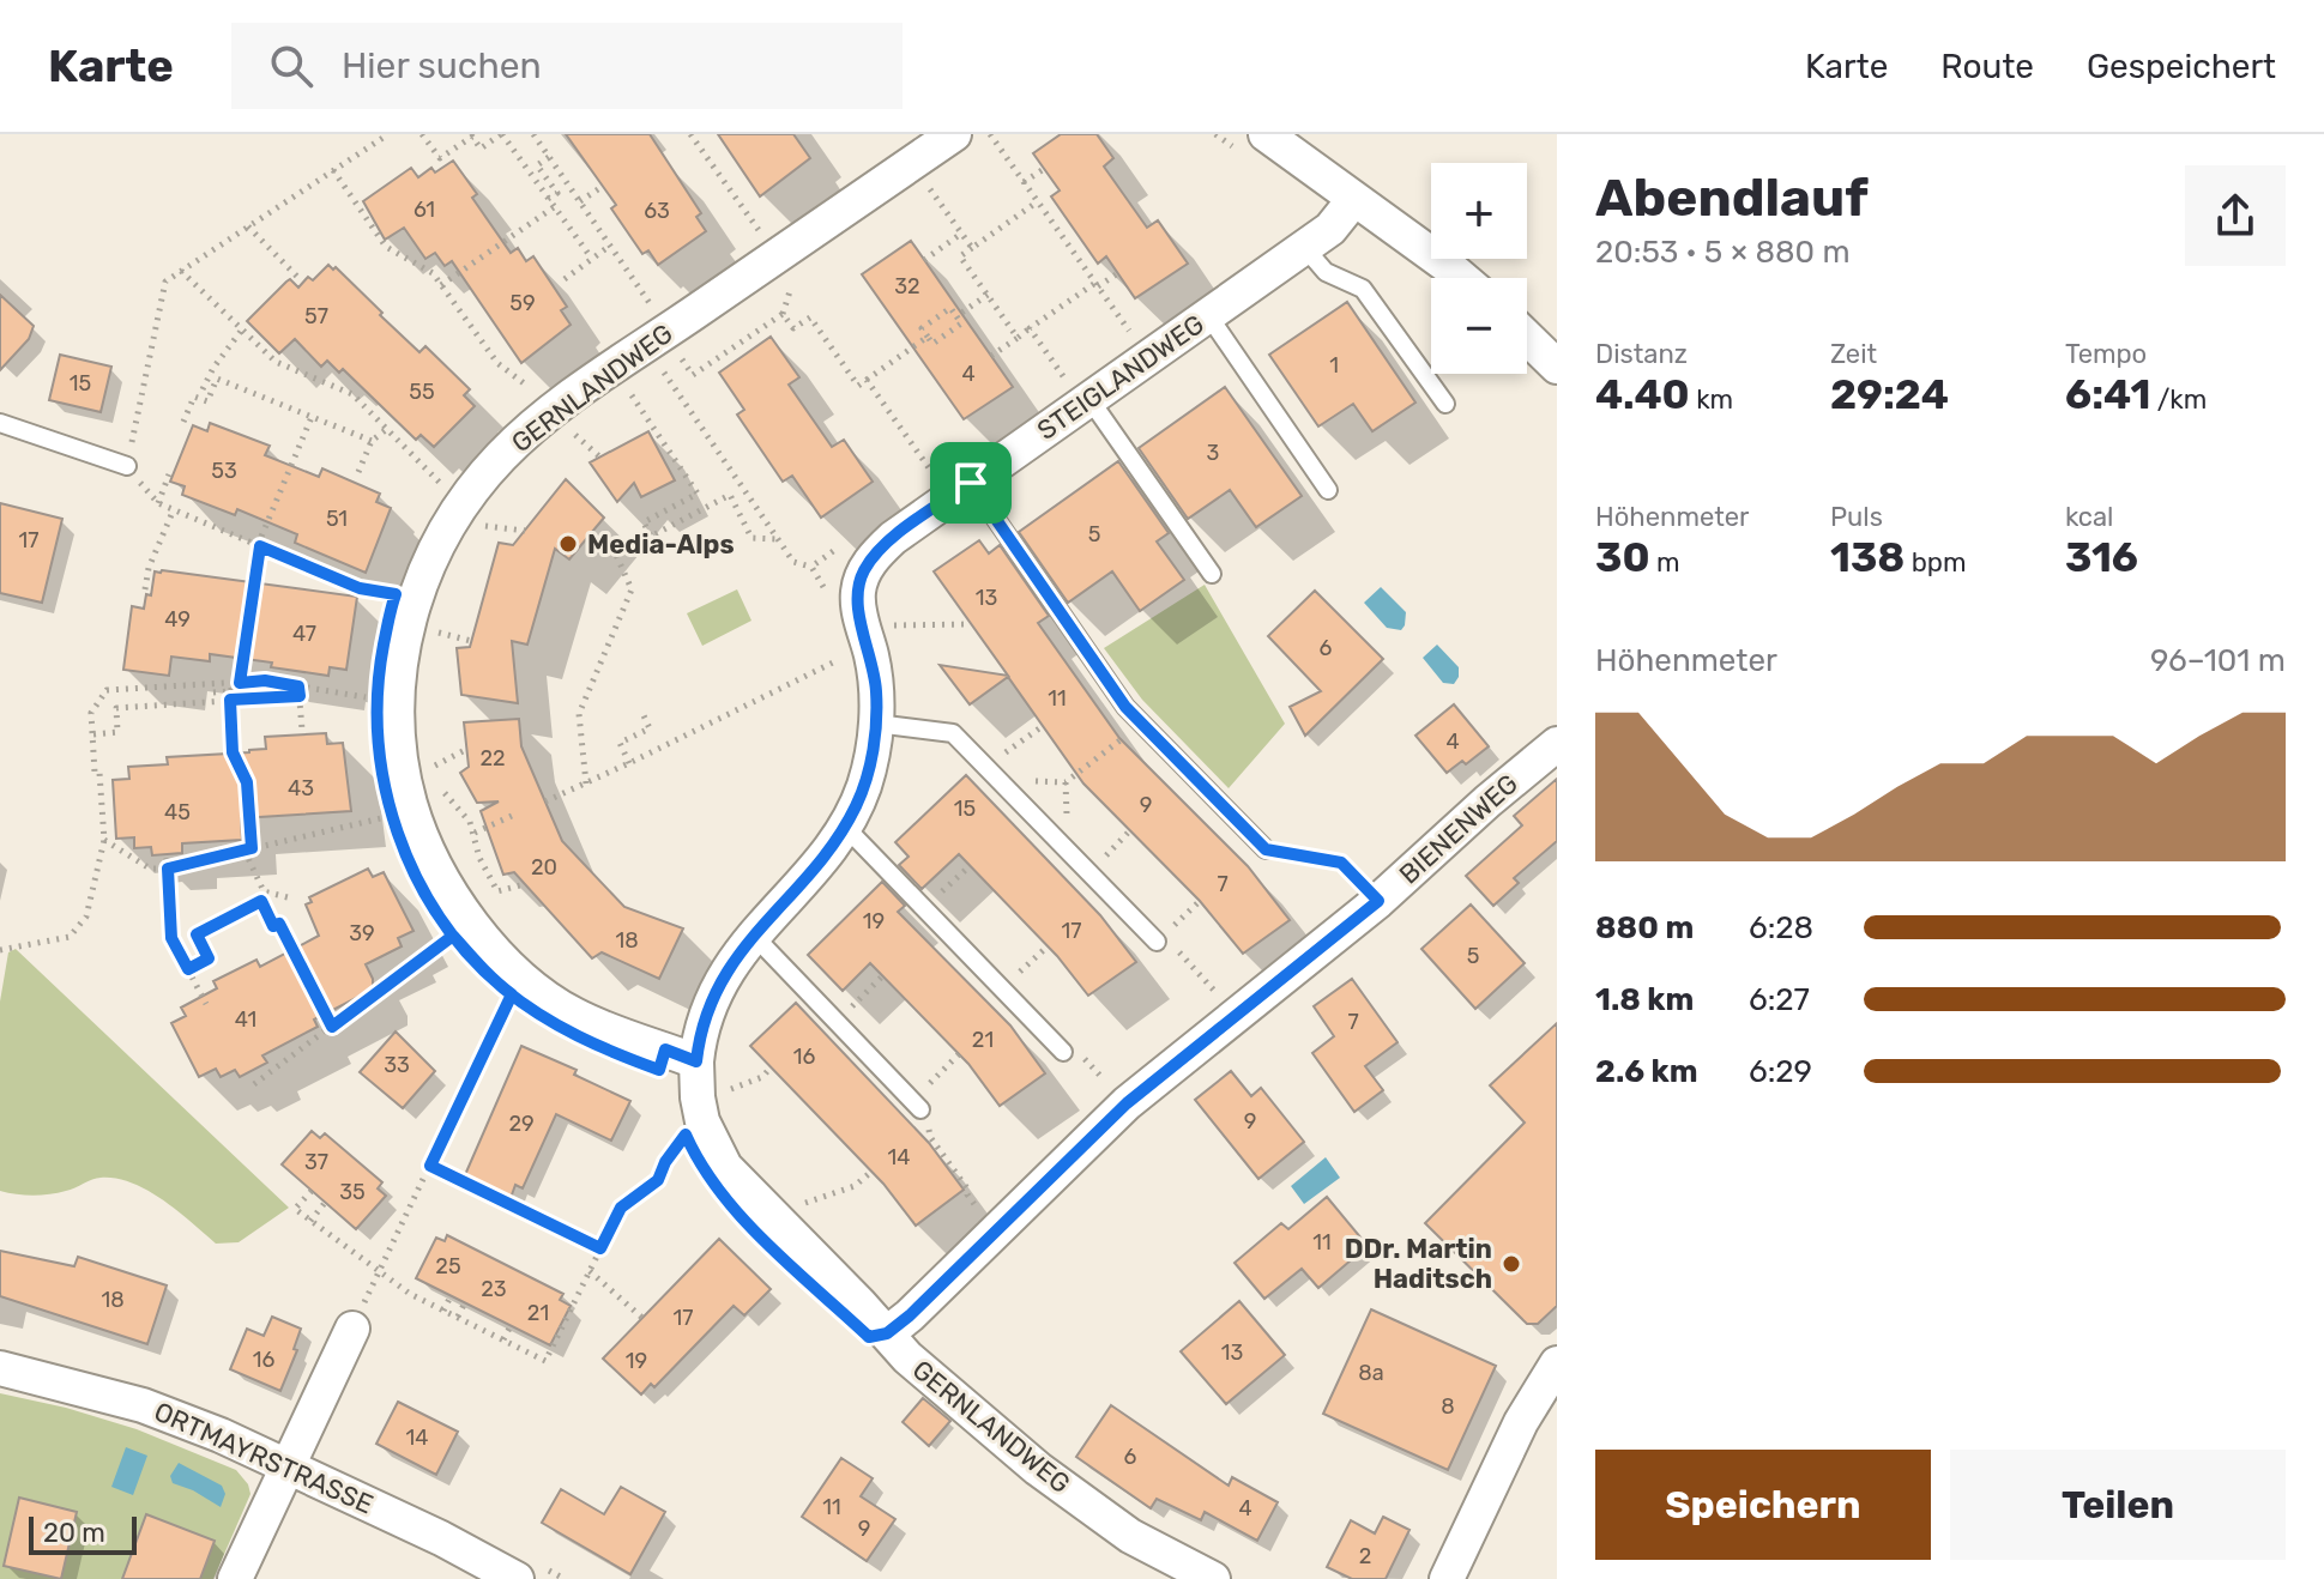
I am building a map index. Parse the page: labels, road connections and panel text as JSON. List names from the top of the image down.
{
  "streets": {
    "street": [
      "STEIGLANDWEG",
      "GERNLANDWEG",
      "BIENENWEG",
      "ORTMAYRSTRASSE"
    ]
  },
  "crossings": [
    ["STEIGLANDWEG", "GERNLANDWEG"],
    ["GERNLANDWEG", "BIENENWEG"]
  ],
  "places": ["Media-Alps", "DDr. Martin Haditsch"],
  "house_numbers": [
    "61",
    "63",
    "32",
    "59",
    "57",
    "1",
    "4",
    "15",
    "55",
    "3",
    "53",
    "51",
    "5",
    "17",
    "13",
    "49",
    "47",
    "6",
    "11",
    "4",
    "22",
    "43",
    "9",
    "15",
    "45",
    "20",
    "7",
    "19",
    "17",
    "39",
    "18",
    "5",
    "41",
    "7",
    "21",
    "16",
    "33",
    "9",
    "29",
    "14",
    "37",
    "35",
    "11",
    "25",
    "23",
    "18",
    "21",
    "17",
    "13",
    "16",
    "19",
    "8a",
    "8",
    "14",
    "6",
    "11",
    "4",
    "9",
    "2"
  ],
  "scale_bar": "20 m",
  "page": {
    "header": "Karte",
    "search": "Hier suchen",
    "nav": ["Karte", "Route", "Gespeichert"],
    "heading": ["Abendlauf", "20:53 · 5 × 880 m"],
    "map_buttons": ["+", "−"],
    "stats": [
      ["Distanz", "4.40 km"],
      ["Zeit", "29:24"],
      ["Tempo", "6:41 /km"],
      ["Höhenmeter", "30 m"],
      ["Puls", "138 bpm"],
      ["kcal", "316"]
    ],
    "chart": ["Höhenmeter", "96–101 m"],
    "list": [
      {
        "name": "880 m",
        "note": "6:28"
      },
      {
        "name": "1.8 km",
        "note": "6:27"
      },
      {
        "name": "2.6 km",
        "note": "6:29"
      }
    ],
    "buttons": ["Speichern", "Teilen"],
    "scale": "20 m"
  }
}
